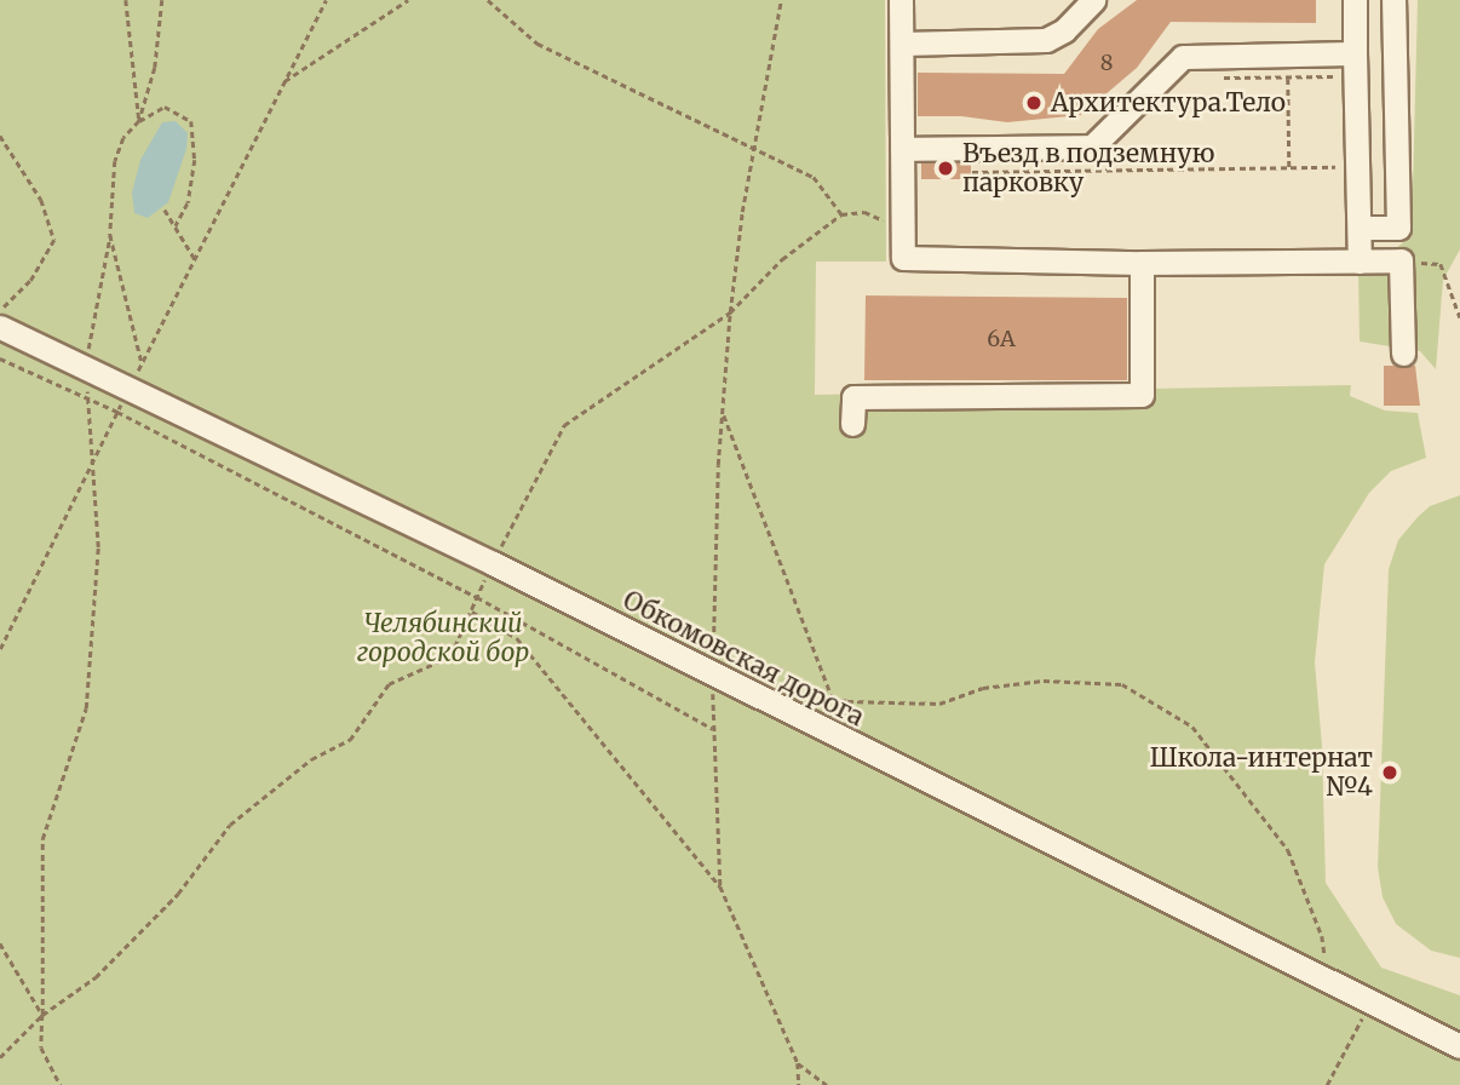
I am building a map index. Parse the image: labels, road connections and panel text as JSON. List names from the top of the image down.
{
  "streets": {
    "lane": ["Обкомовская дорога"]
  },
  "parks": ["Челябинский городской бор"],
  "places": ["Архитектура.Тело", "Въезд в подземную парковку", "Школа-интернат №4"],
  "house_numbers": ["8", "6А"]
}
